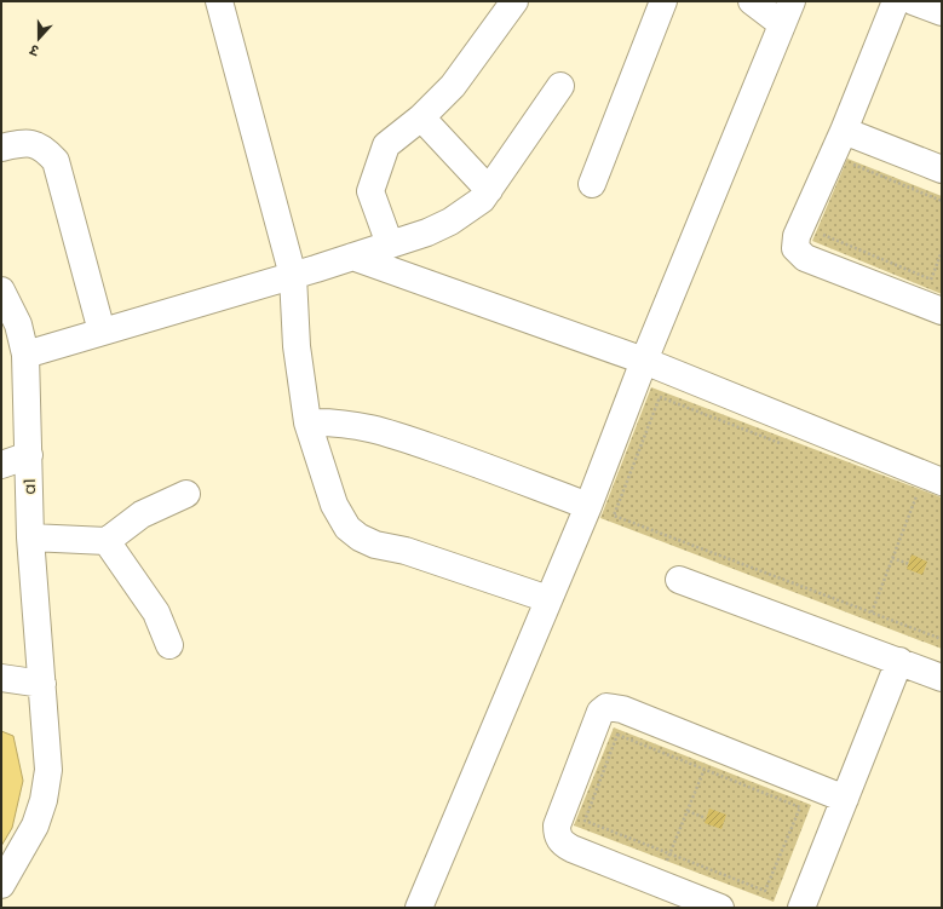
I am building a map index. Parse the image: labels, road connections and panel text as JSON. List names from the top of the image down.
{
  "streets": {
    "street": ["a1"]
  },
  "north": "bottom"
}
